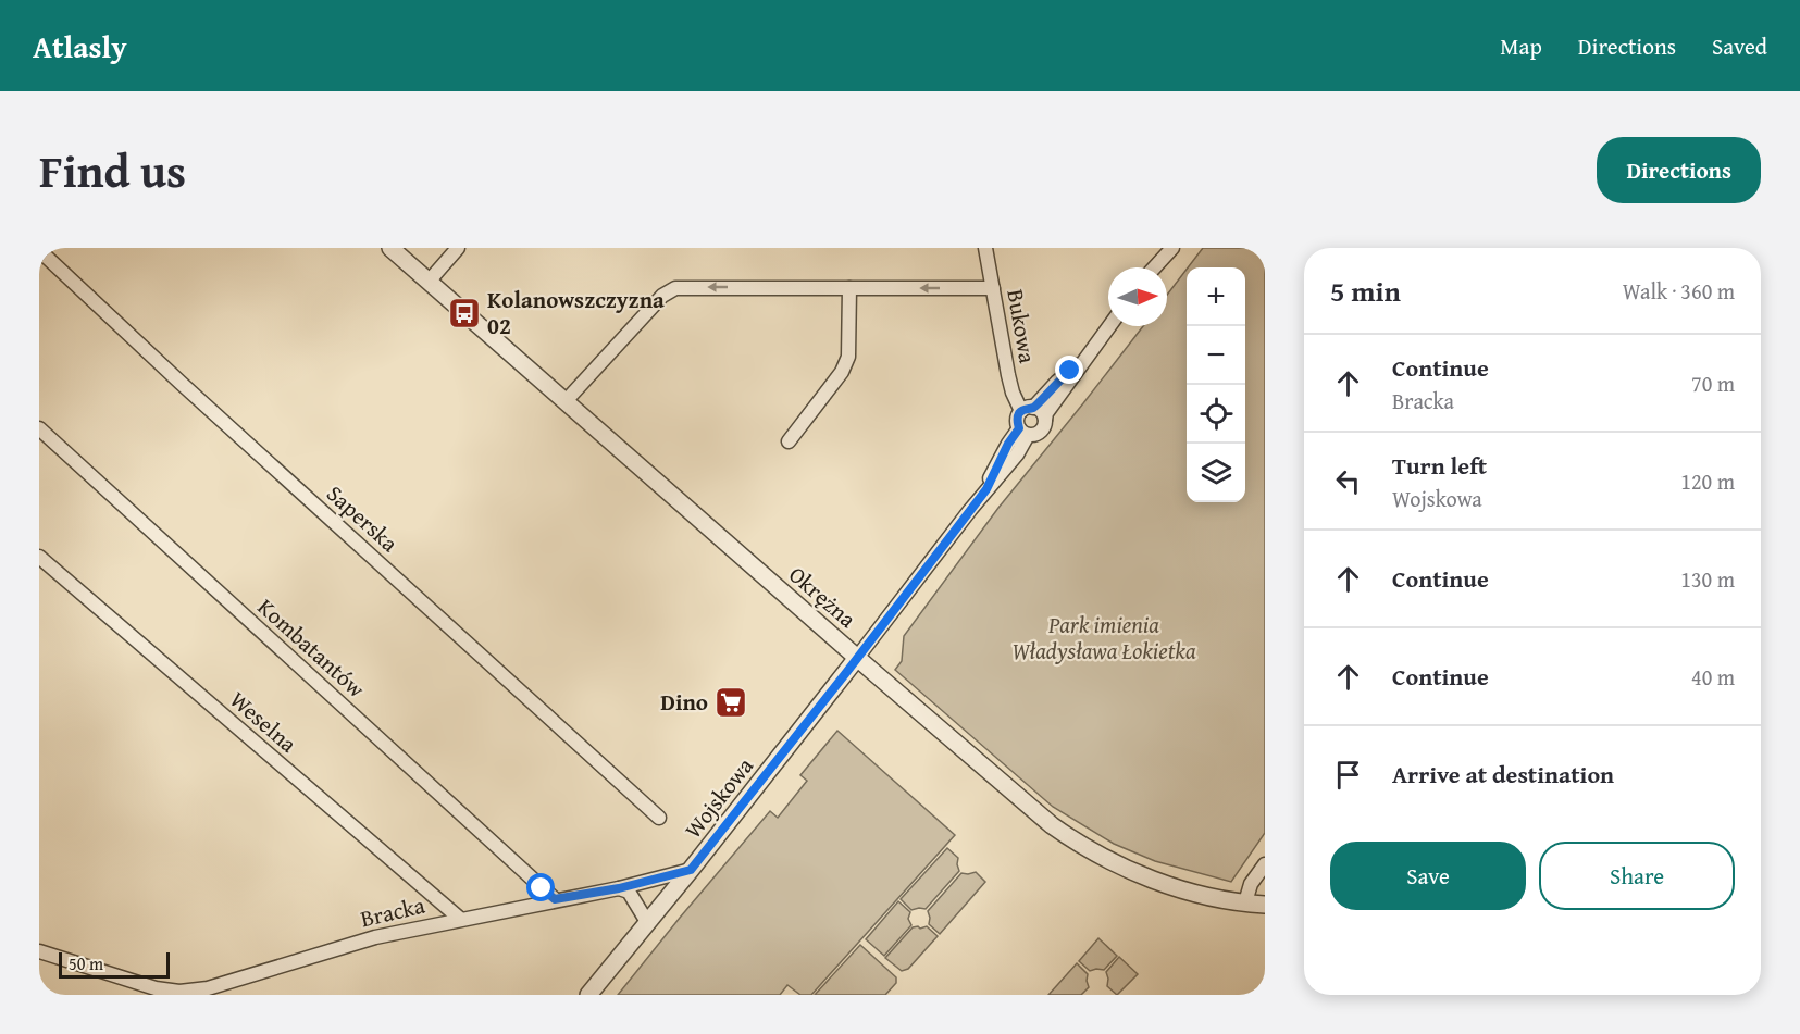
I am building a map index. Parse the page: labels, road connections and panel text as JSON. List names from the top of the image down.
{
  "streets": {
    "street": [
      "Bukowa",
      "Saperska",
      "Okrężna",
      "Kombatantów",
      "Weselna",
      "Wojskowa",
      "Bracka"
    ]
  },
  "crossings": [
    ["Okrężna", "Wojskowa"],
    ["Kombatantów", "Bracka"],
    ["Weselna", "Bracka"],
    ["Wojskowa", "Bracka"]
  ],
  "parks": ["Park imienia Władysława Łokietka"],
  "places": {
    "bus stop": ["Kolanowszczyzna 02"],
    "supermarket": ["Dino"]
  },
  "scale_bar": "50 m",
  "north": "right",
  "page": {
    "header": "Atlasly",
    "nav": ["Map", "Directions", "Saved"],
    "title": "Find us",
    "buttons": [
      "Directions",
      ["Save", "Share"]
    ],
    "heading": ["5 min", "Walk · 360 m"],
    "map_buttons": ["+", "−"],
    "list": [
      ["Continue", "Bracka", "70 m"],
      ["Turn left", "Wojskowa", "120 m"],
      ["Continue", "130 m"],
      ["Continue", "40 m"],
      "Arrive at destination"
    ],
    "scale": "50 m"
  }
}
